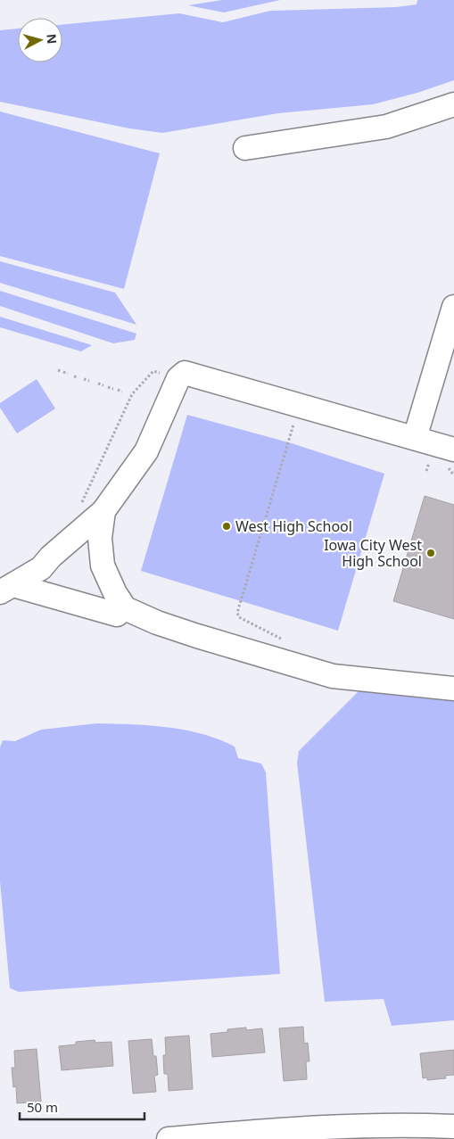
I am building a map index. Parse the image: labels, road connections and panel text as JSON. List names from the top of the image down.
{
  "places": ["West High School", "Iowa City West High School"],
  "scale_bar": "50 m",
  "north": "right"
}
